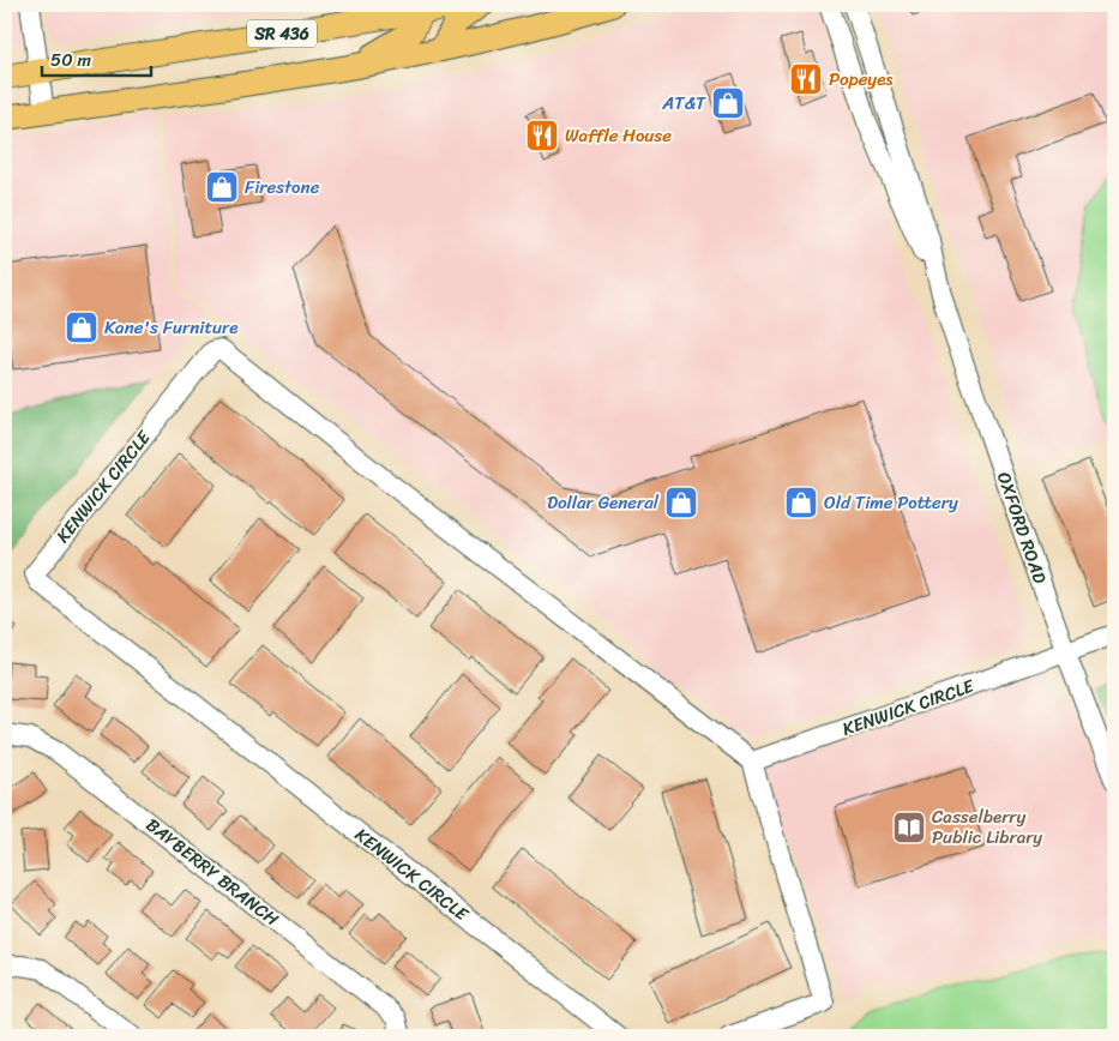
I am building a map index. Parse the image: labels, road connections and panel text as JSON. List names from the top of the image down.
{
  "streets": {
    "main road": ["SR 436"],
    "street": ["KENWICK CIRCLE", "OXFORD ROAD", "BAYBERRY BRANCH"]
  },
  "crossings": [
    ["KENWICK CIRCLE", "OXFORD ROAD"]
  ],
  "places": {
    "restaurant": ["Popeyes", "Waffle House"],
    "shop": [
      "AT&T",
      "Firestone",
      "Kane's Furniture",
      "Dollar General",
      "Old Time Pottery"
    ],
    "library": ["Casselberry Public Library"]
  },
  "scale_bar": "50 m"
}
